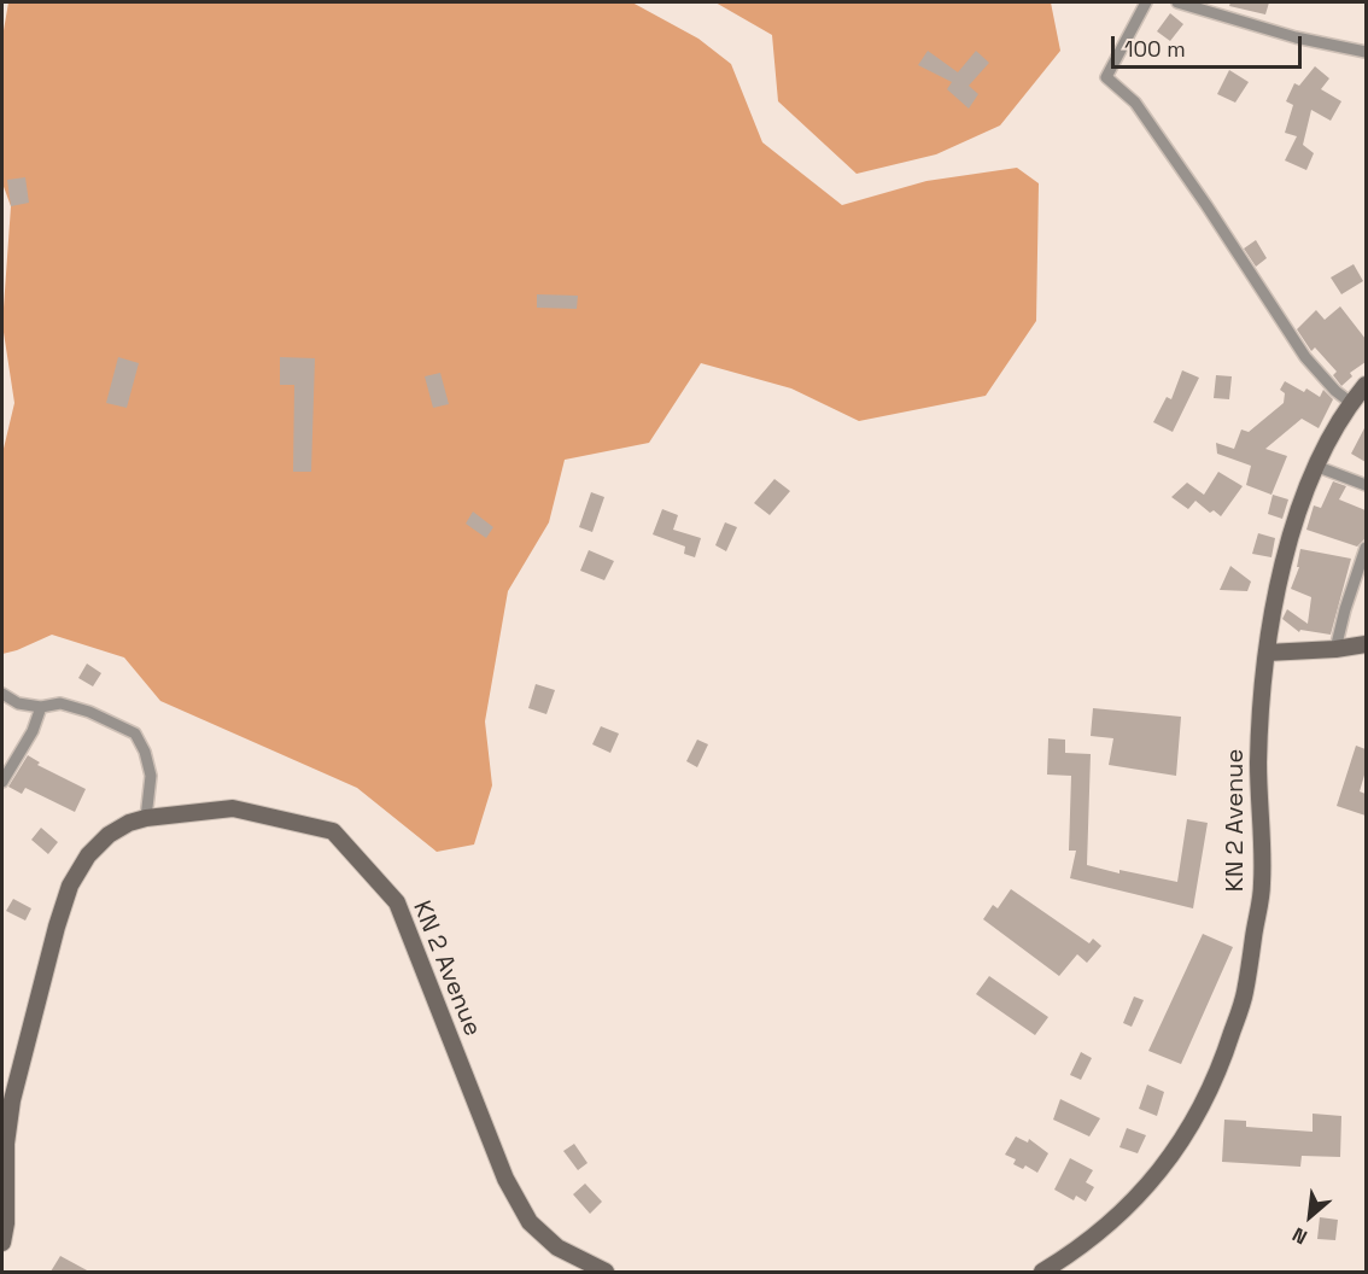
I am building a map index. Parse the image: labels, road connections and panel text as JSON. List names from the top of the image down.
{
  "streets": {
    "main road": ["KN 2 Avenue"]
  },
  "scale_bar": "100 m",
  "north": "bottom left"
}
